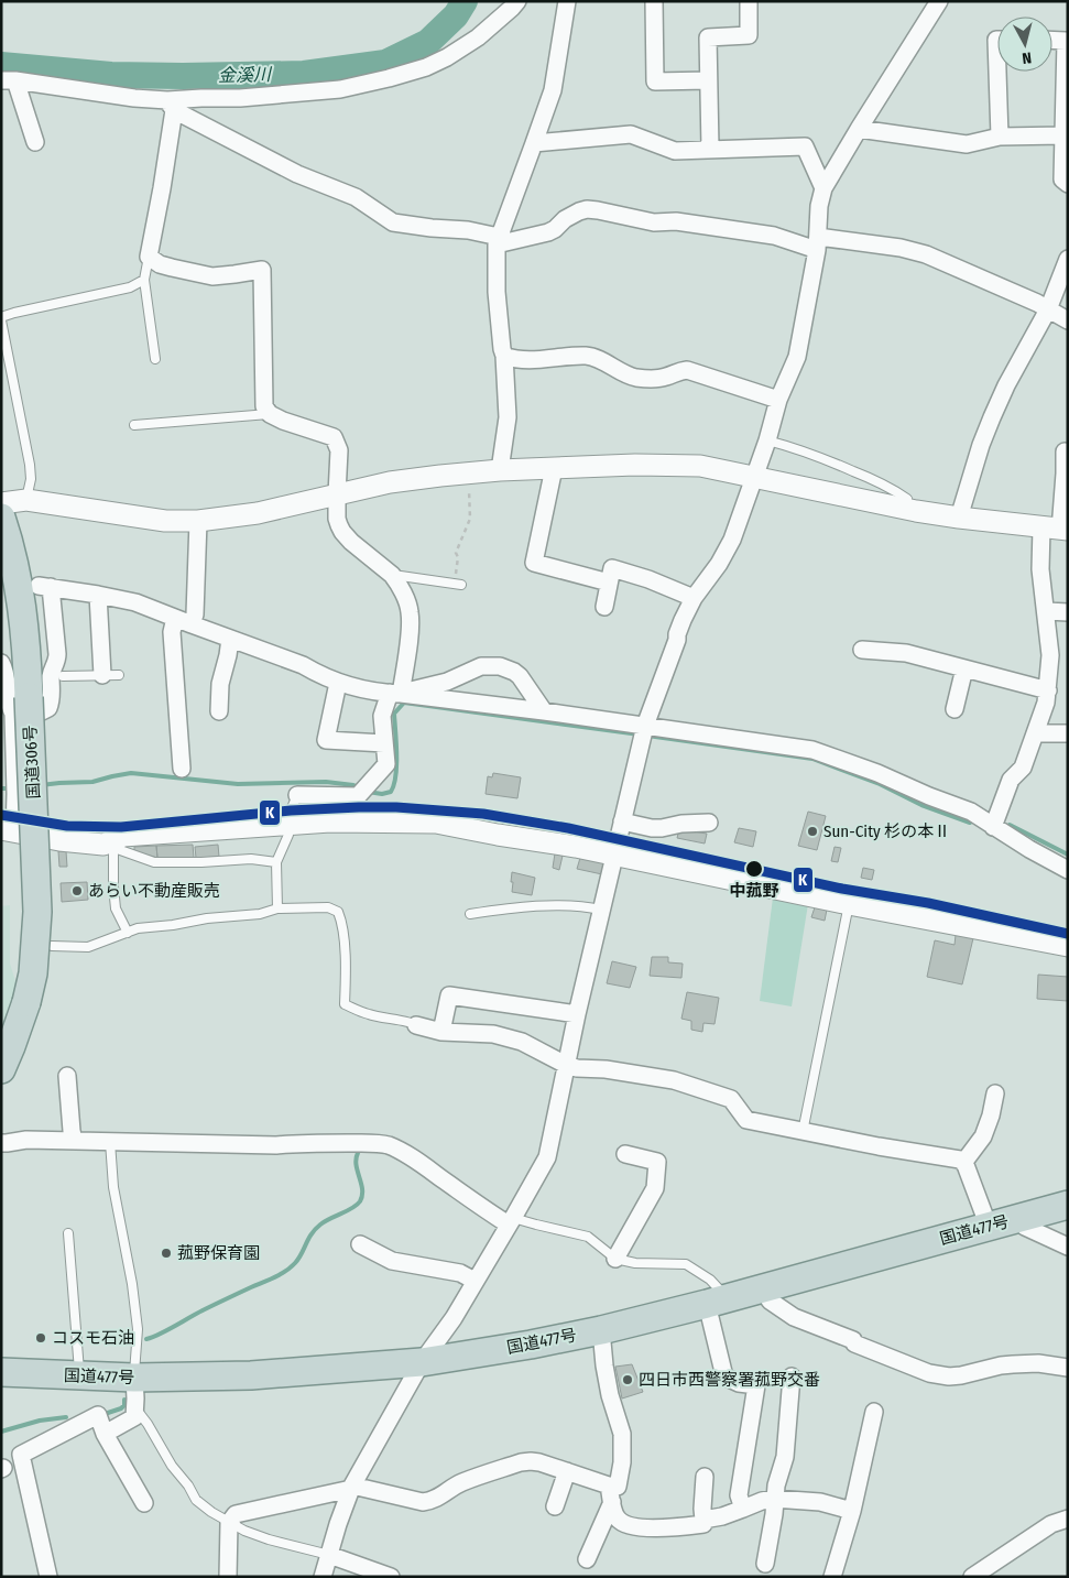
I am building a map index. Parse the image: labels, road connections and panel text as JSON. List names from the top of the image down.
{
  "streets": {
    "highway": ["国道306号", "国道477号"]
  },
  "water": ["金溪川"],
  "places": [
    "Sun-City 杉の本Ⅱ",
    "中菰野",
    "あらい不動産販売",
    "菰野保育園",
    "コスモ石油",
    "四日市西警察署菰野交番"
  ],
  "lines": ["transit line K"],
  "north": "bottom"
}
